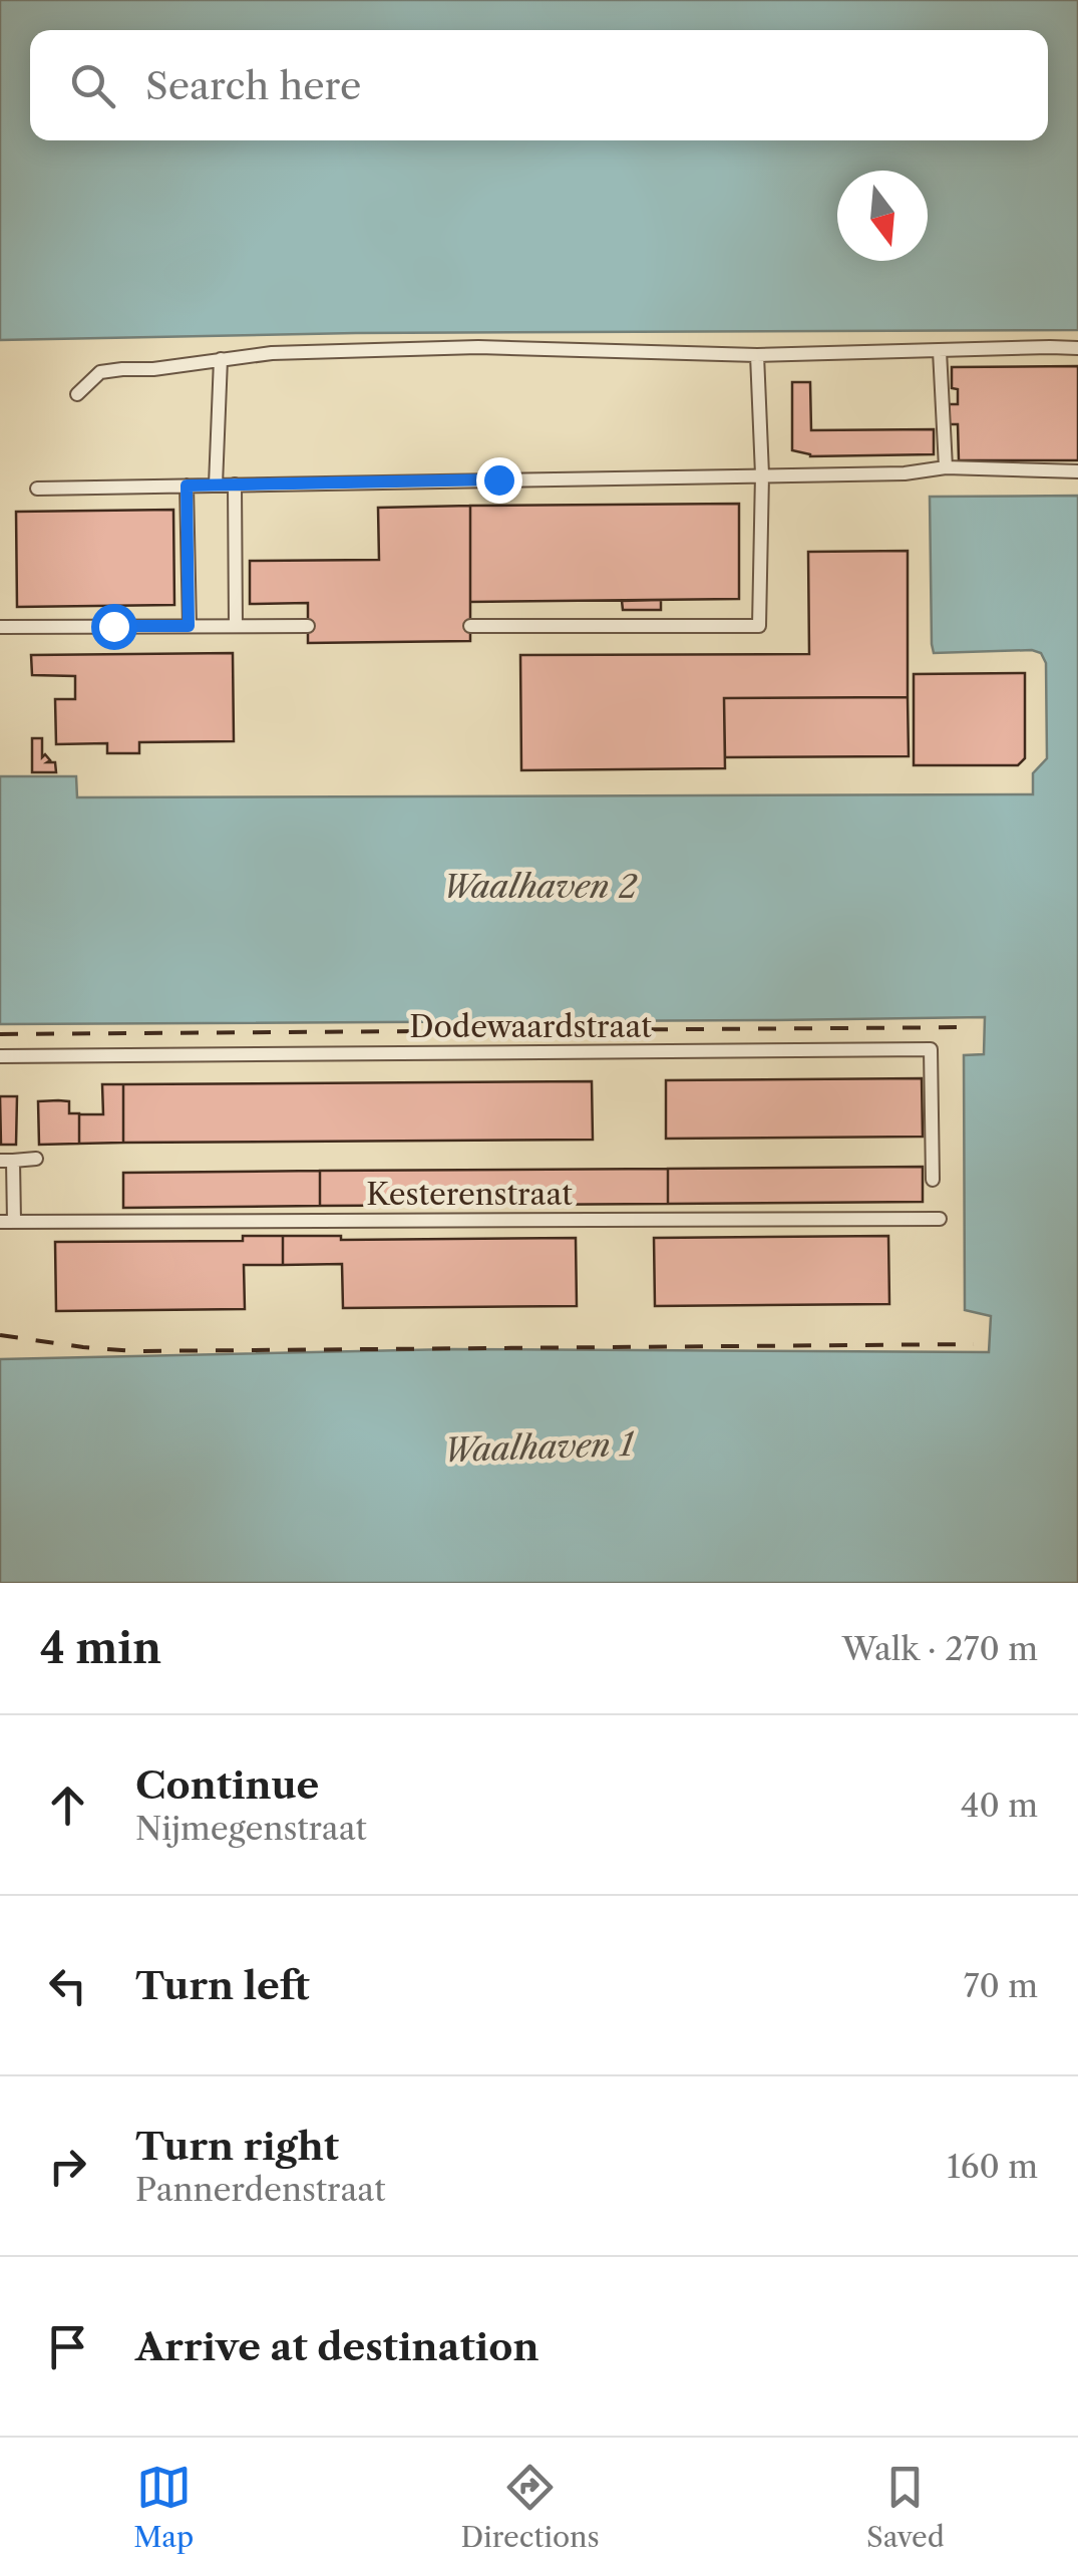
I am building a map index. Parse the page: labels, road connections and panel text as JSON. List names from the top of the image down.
{
  "streets": {
    "street": ["Dodewaardstraat", "Kesterenstraat"]
  },
  "water": ["Waalhaven 2", "Waalhaven 1"],
  "north": "bottom",
  "page": {
    "search": "Search here",
    "heading": ["4 min", "Walk · 270 m"],
    "list": [
      ["Continue", "Nijmegenstraat", "40 m"],
      ["Turn left", "70 m"],
      ["Turn right", "Pannerdenstraat", "160 m"],
      "Arrive at destination"
    ],
    "nav": ["Map", "Directions", "Saved"]
  }
}
